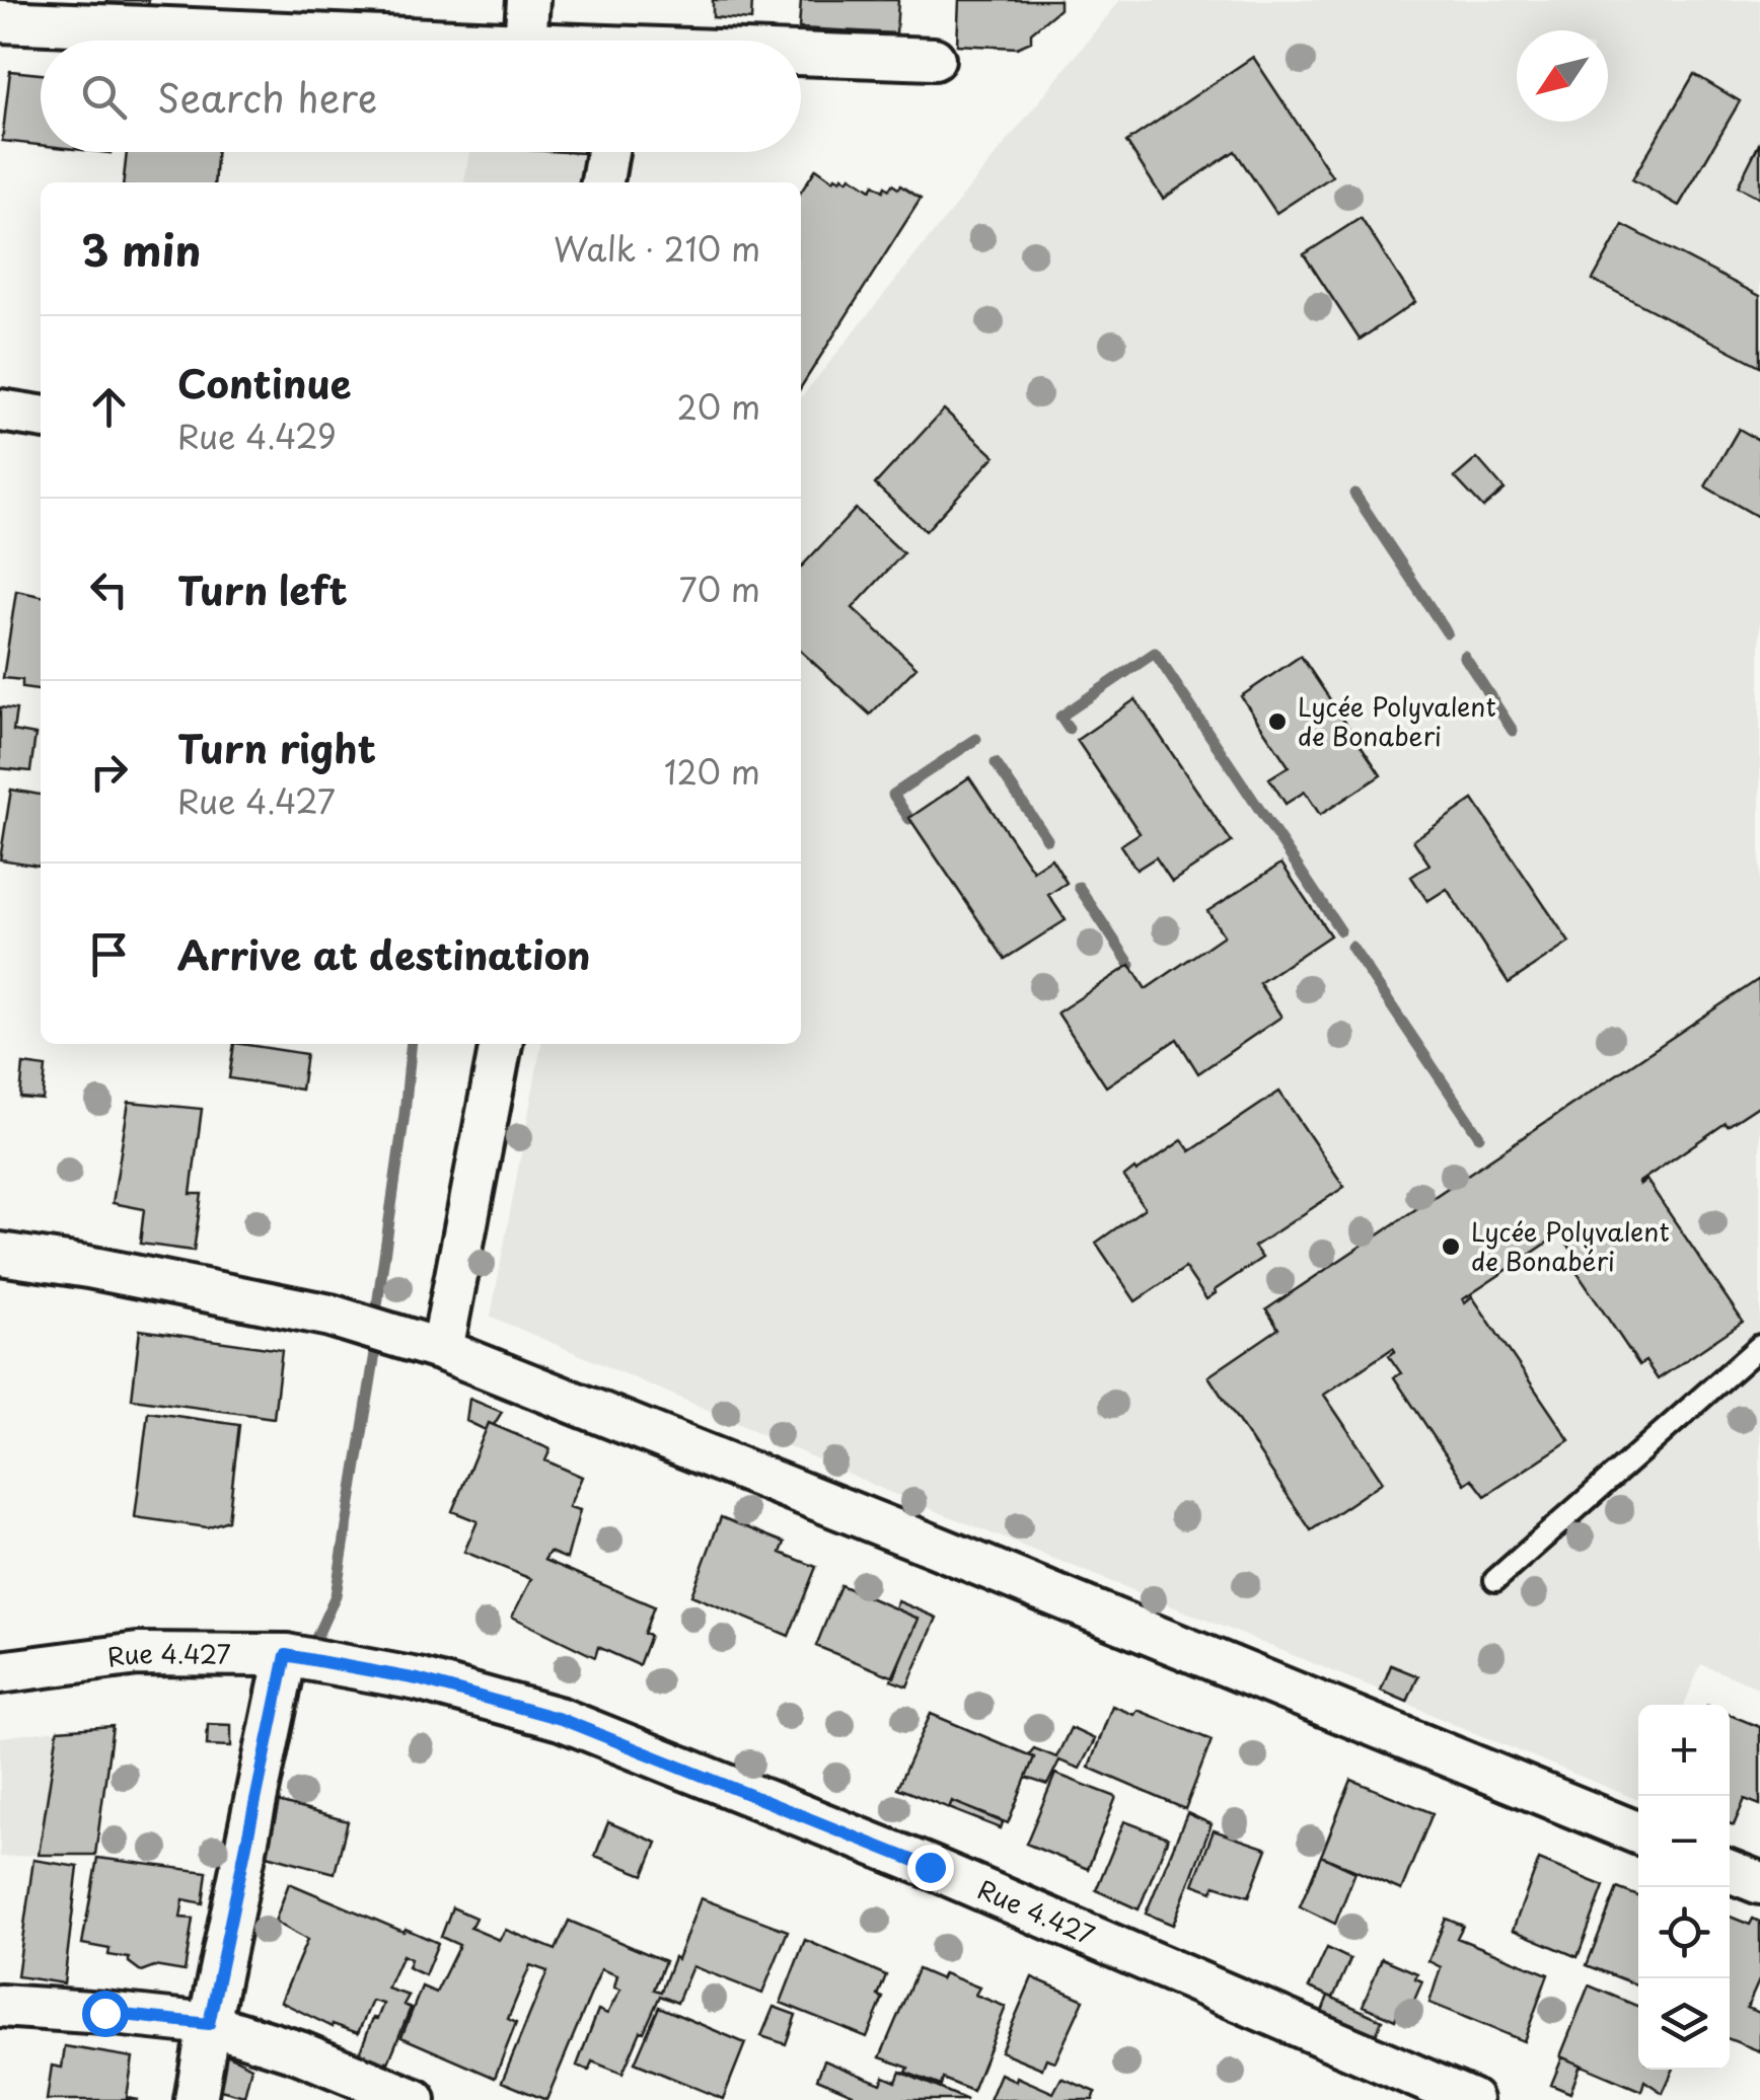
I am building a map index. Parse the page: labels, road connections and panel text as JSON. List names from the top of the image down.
{
  "streets": {
    "street": ["Rue 4.427"]
  },
  "places": ["Lycée Polyvalent de Bonaberi", "Lycée Polyvalent de Bonabéri"],
  "north": "bottom left",
  "page": {
    "search": "Search here",
    "heading": ["3 min", "Walk · 210 m"],
    "list": [
      ["Continue", "Rue 4.429", "20 m"],
      ["Turn left", "70 m"],
      ["Turn right", "Rue 4.427", "120 m"],
      "Arrive at destination"
    ],
    "map_buttons": ["+", "−"]
  }
}
